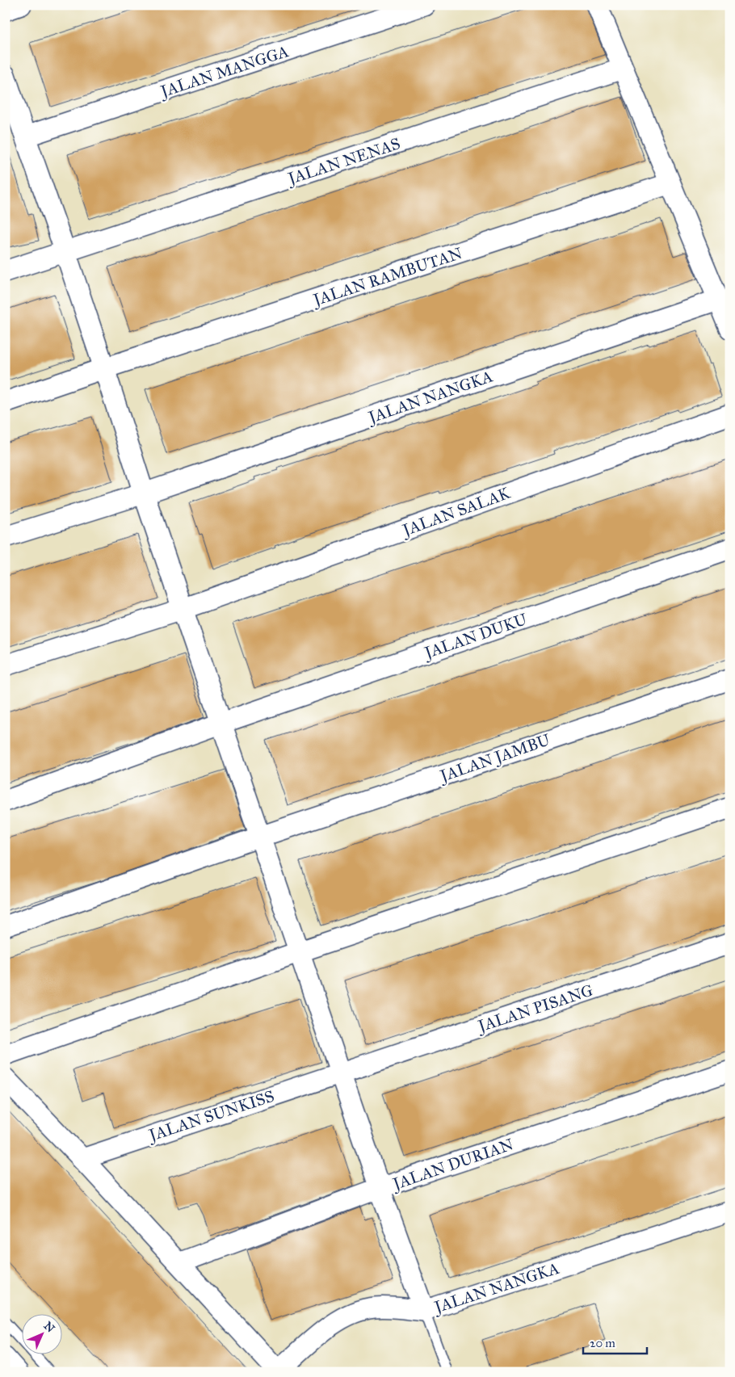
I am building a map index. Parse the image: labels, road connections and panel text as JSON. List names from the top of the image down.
{
  "streets": {
    "street": [
      "JALAN MANGGA",
      "JALAN NENAS",
      "JALAN RAMBUTAN",
      "JALAN NANGKA",
      "JALAN SALAK",
      "JALAN DUKU",
      "JALAN JAMBU",
      "JALAN PISANG",
      "JALAN SUNKISS",
      "JALAN DURIAN"
    ]
  },
  "crossings": [
    ["JALAN PISANG", "JALAN SUNKISS"]
  ],
  "scale_bar": "20 m",
  "north": "top right"
}
